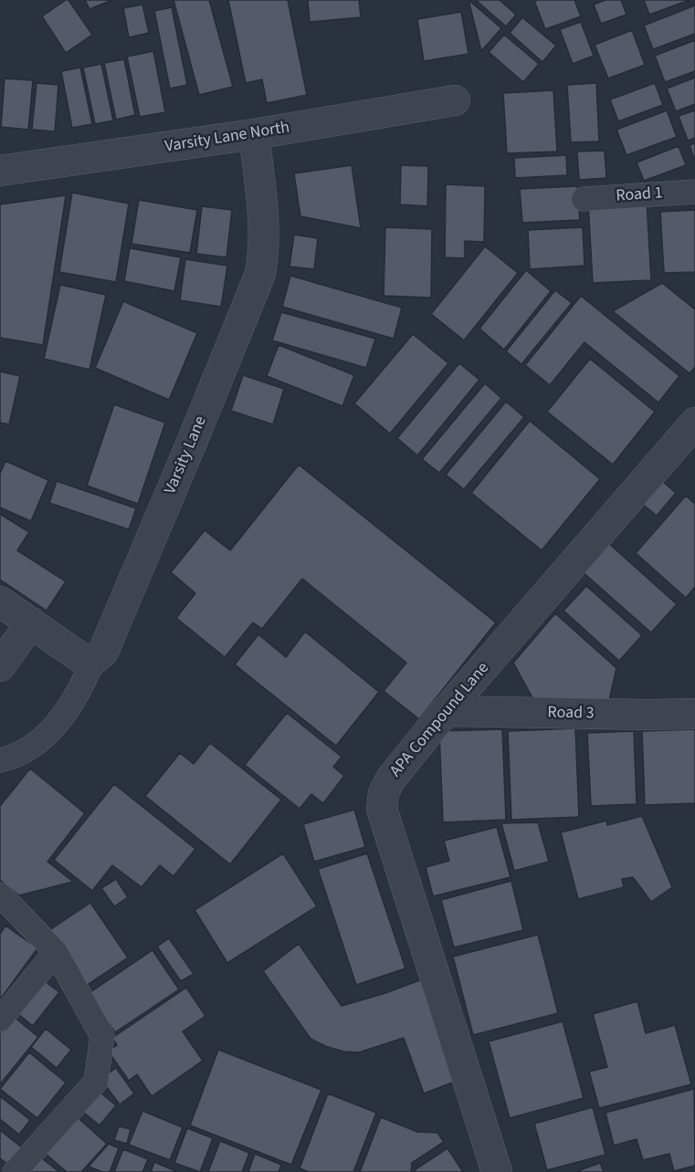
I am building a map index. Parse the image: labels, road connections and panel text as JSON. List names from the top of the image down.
{
  "streets": {
    "street": [
      "Varsity Lane North",
      "Varsity Lane",
      "Road 3",
      "APA Compound Lane"
    ],
    "lane": ["Road 1"]
  },
  "crossings": [
    ["Varsity Lane North", "Varsity Lane"],
    ["Road 3", "APA Compound Lane"]
  ]
}
